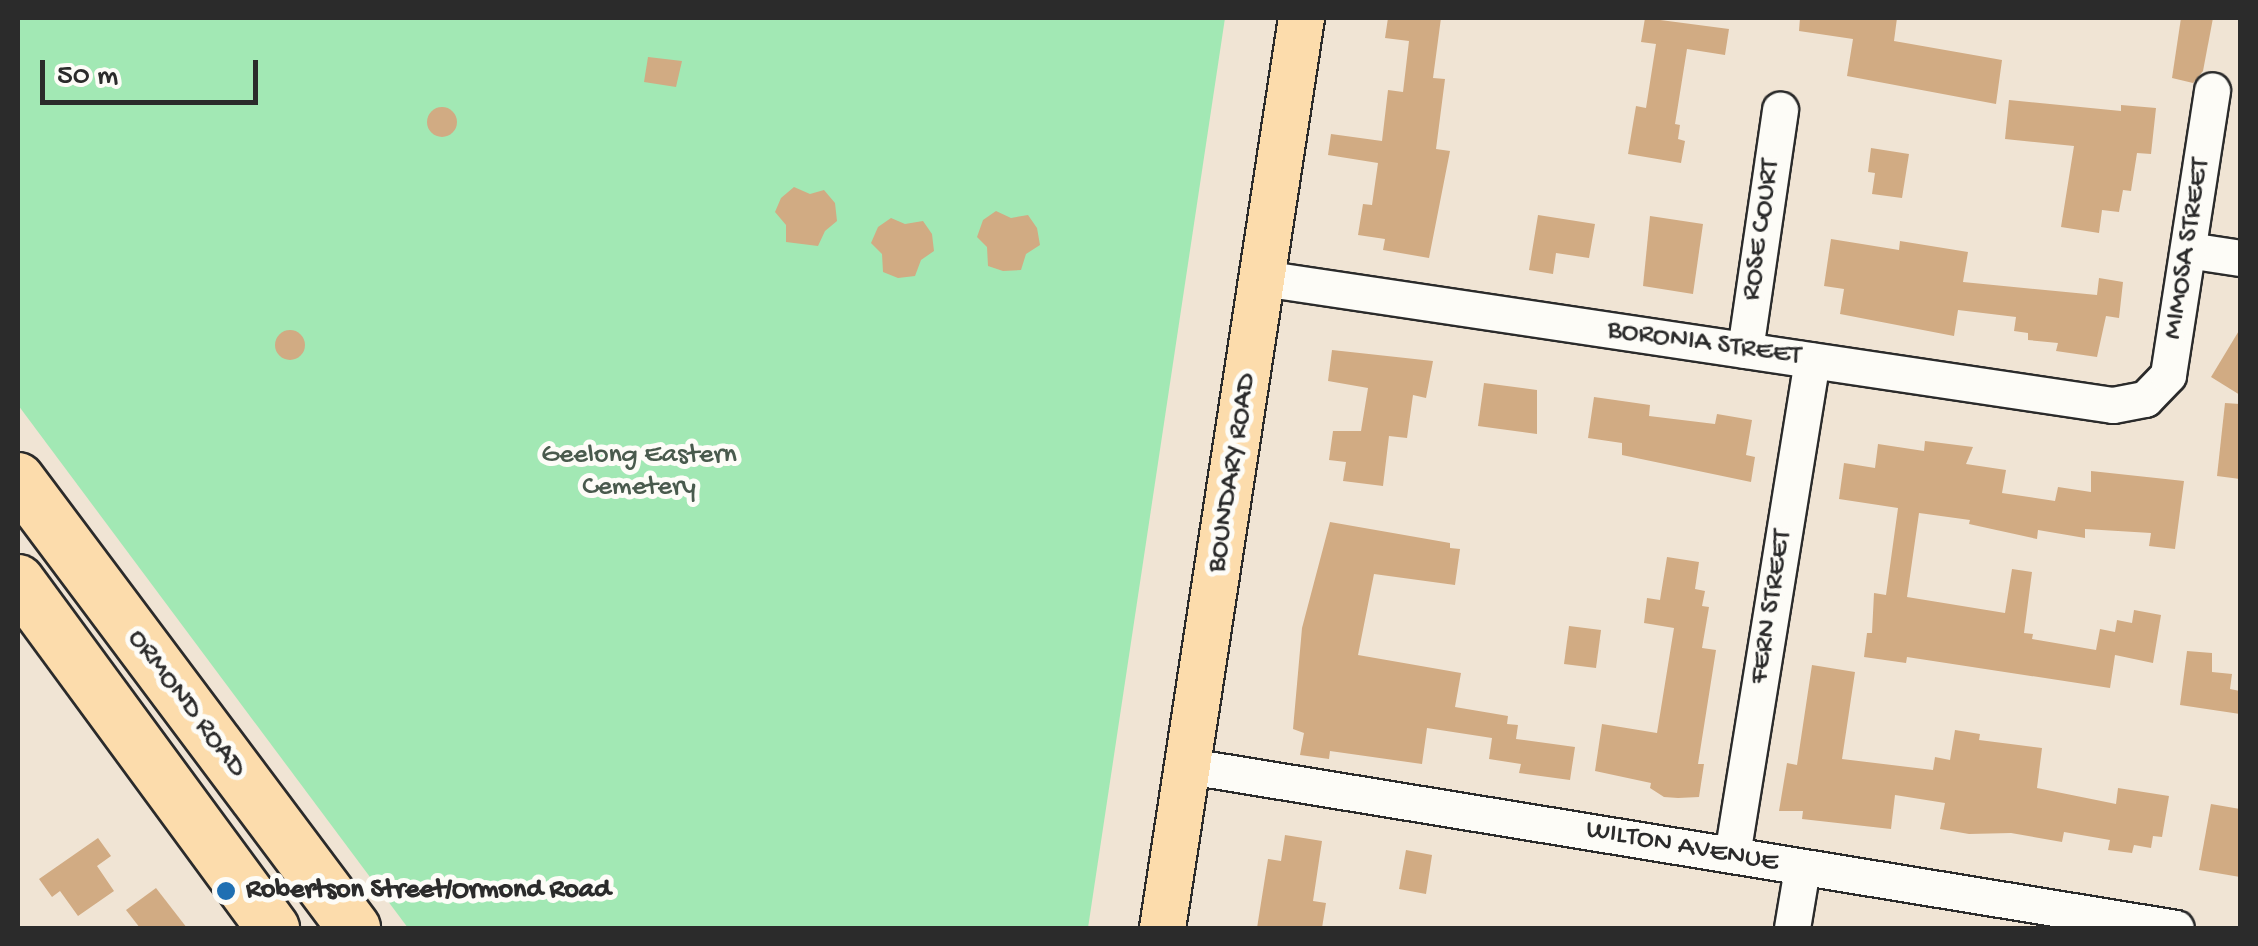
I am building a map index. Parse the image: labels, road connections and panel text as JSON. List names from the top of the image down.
{
  "streets": {
    "highway": ["ORMOND ROAD"],
    "main road": ["BOUNDARY ROAD"],
    "street": [
      "ROSE COURT",
      "MIMOSA STREET",
      "BORONIA STREET",
      "FERN STREET",
      "WILTON AVENUE"
    ]
  },
  "crossings": [
    ["ROSE COURT", "BORONIA STREET"],
    ["MIMOSA STREET", "BORONIA STREET"],
    ["BORONIA STREET", "BOUNDARY ROAD"],
    ["BORONIA STREET", "FERN STREET"],
    ["BOUNDARY ROAD", "WILTON AVENUE"],
    ["FERN STREET", "WILTON AVENUE"]
  ],
  "parks": ["Geelong Eastern Cemetery"],
  "places": ["Robertson Street/Ormond Road"],
  "scale_bar": "50 m"
}
